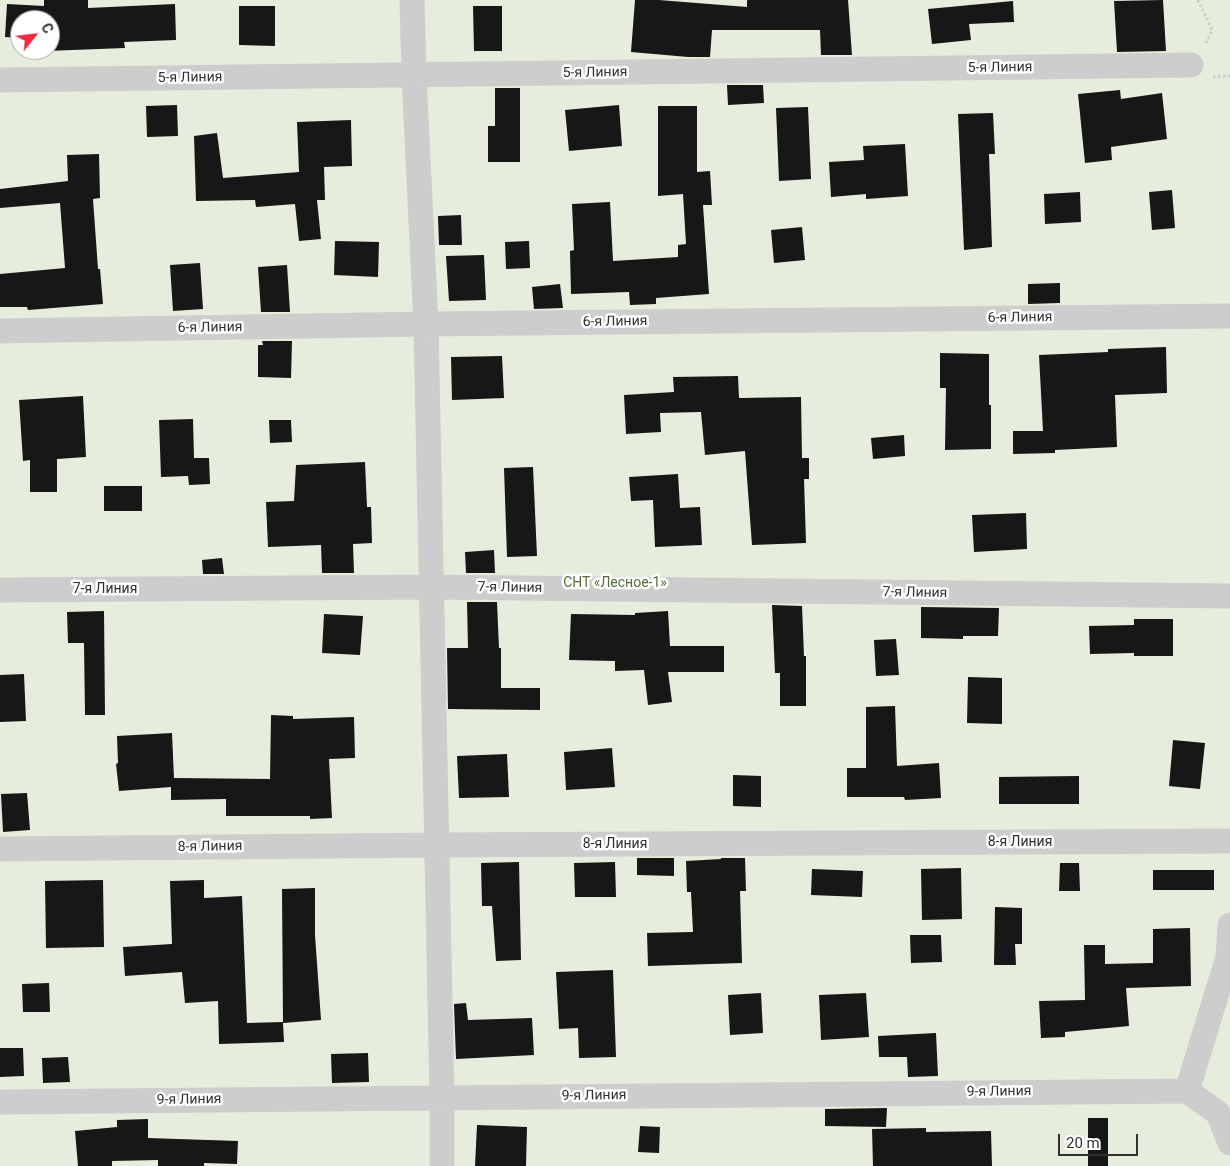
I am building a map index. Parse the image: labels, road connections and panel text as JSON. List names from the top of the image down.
{
  "streets": {
    "street": [
      "5-я Линия",
      "6-я Линия",
      "7-я Линия",
      "8-я Линия",
      "9-я Линия"
    ]
  },
  "parks": ["СНТ «Лесное-1»"],
  "scale_bar": "20 m",
  "north": "top right"
}
